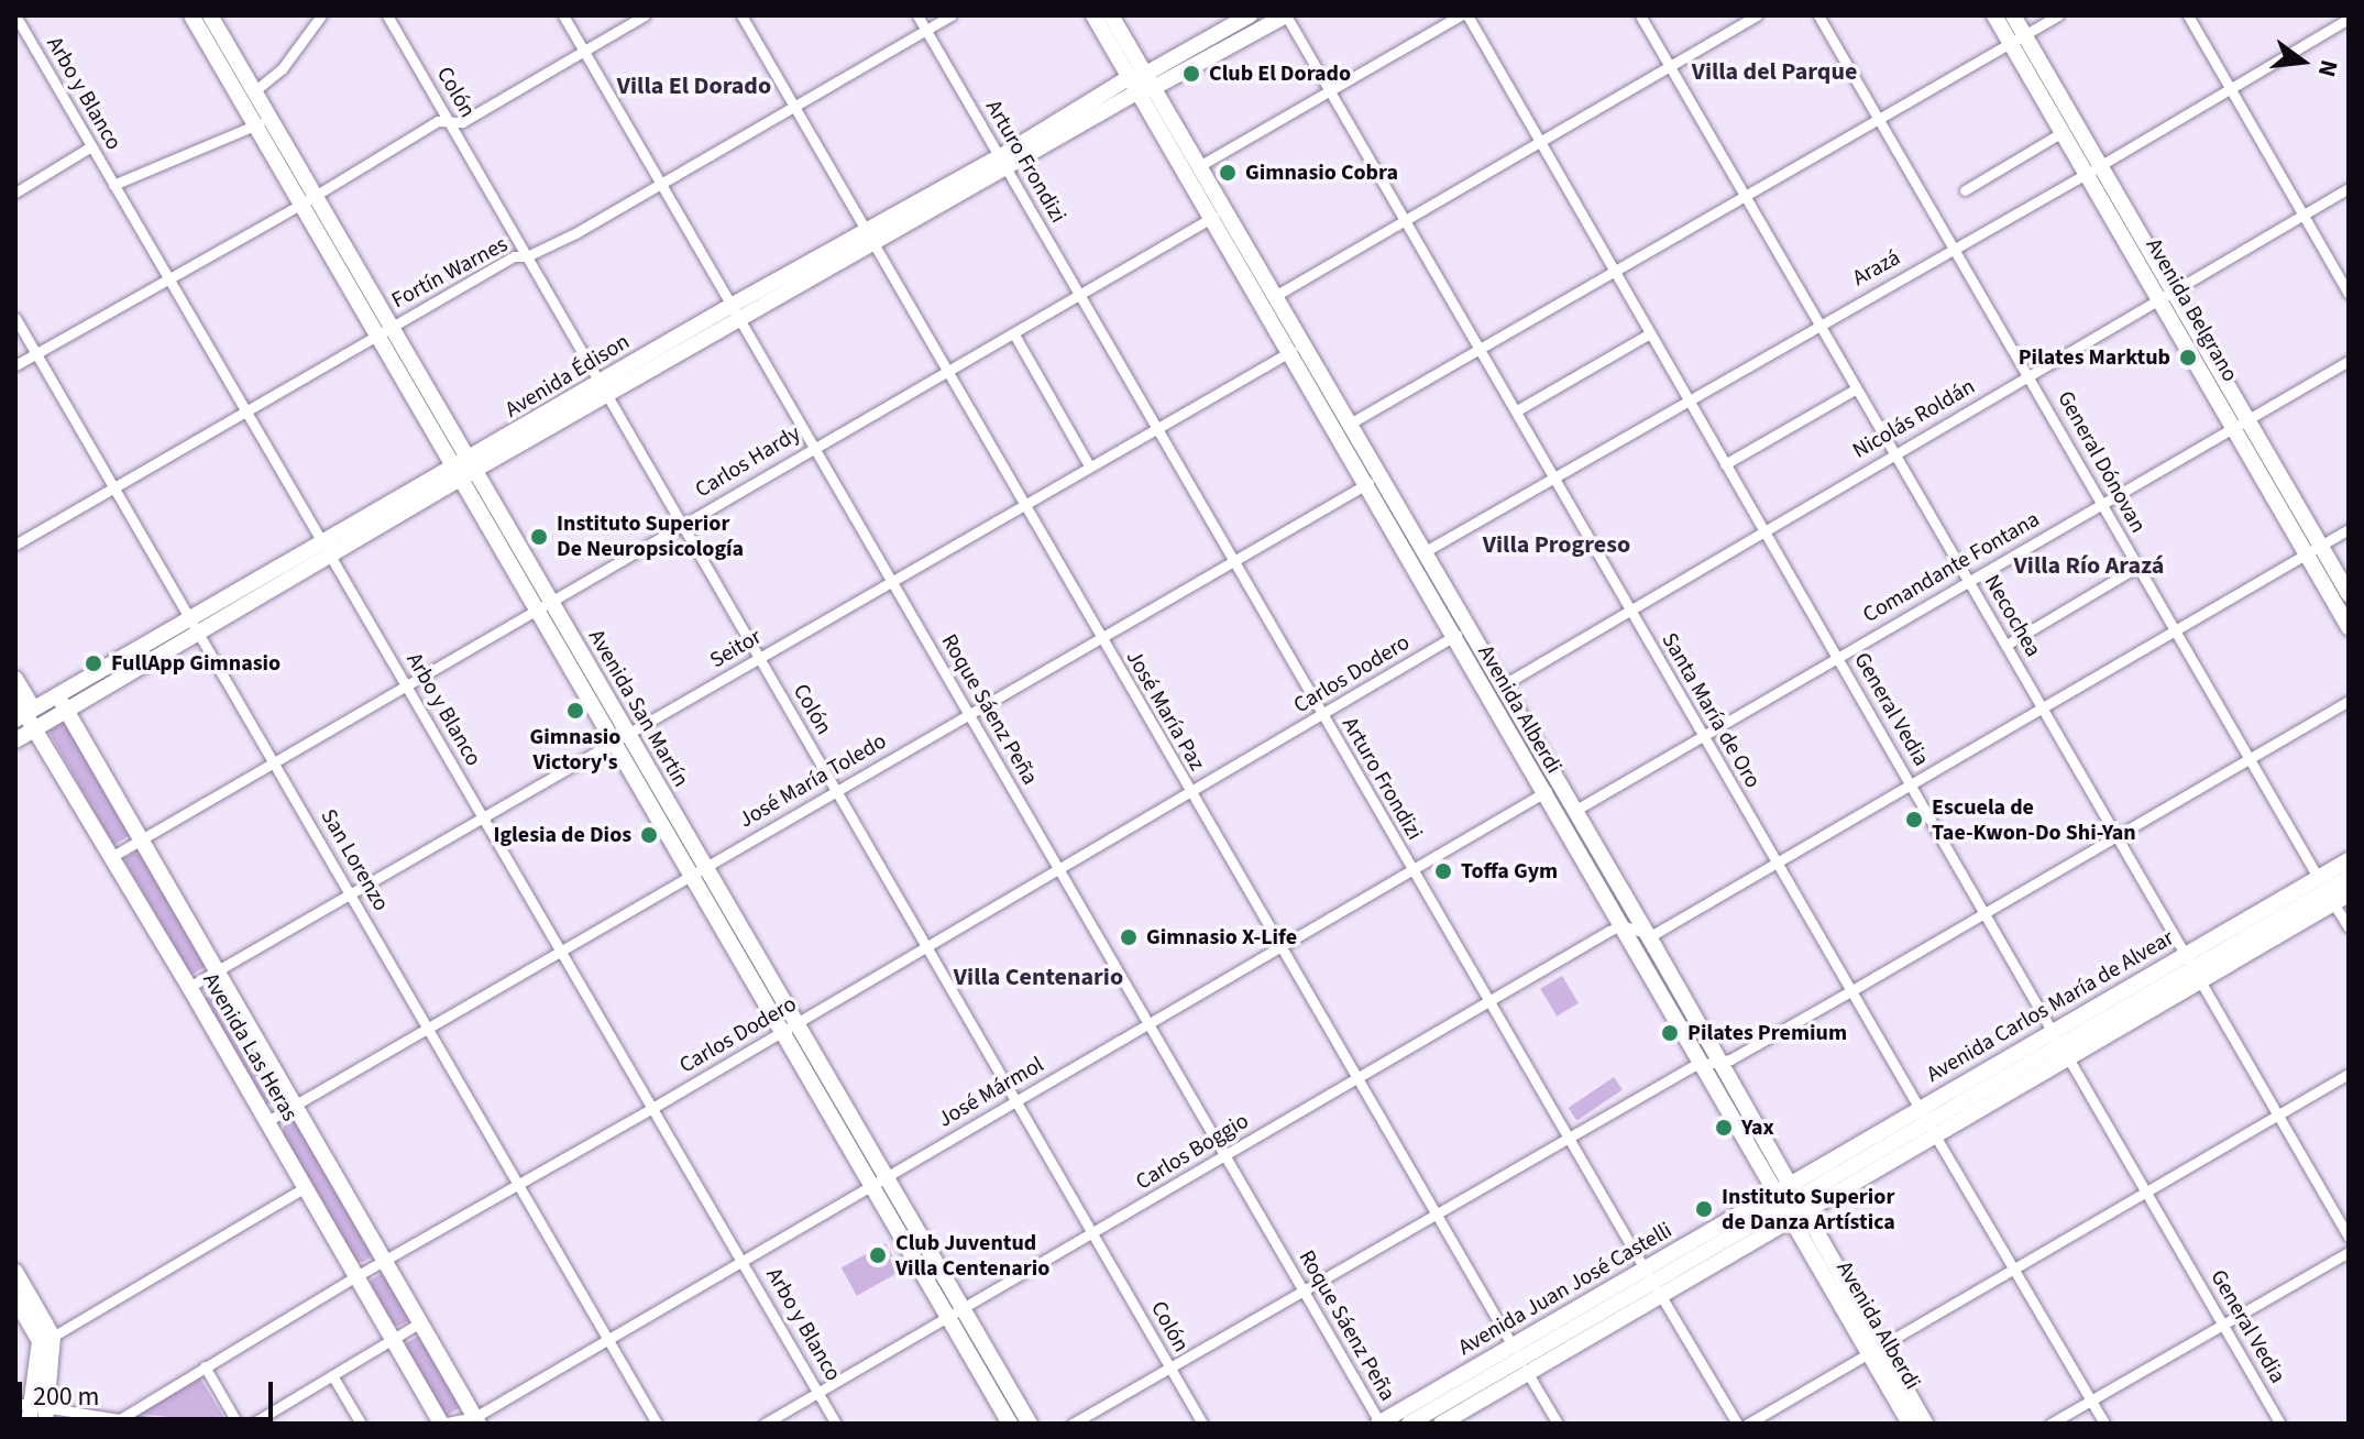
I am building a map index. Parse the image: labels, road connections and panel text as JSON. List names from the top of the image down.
{
  "streets": {
    "main road": [
      "Avenida Belgrano",
      "Avenida Édison",
      "Avenida San Martín",
      "Avenida Alberdi",
      "Avenida Carlos María de Alvear",
      "Avenida Las Heras",
      "Avenida Juan José Castelli"
    ],
    "street": [
      "Colón",
      "Arbo y Blanco",
      "Arturo Frondizi",
      "Arazá",
      "Fortín Warnes",
      "Nicolás Roldán",
      "Carlos Hardy",
      "General Dónovan",
      "Comandante Fontana",
      "Necochea",
      "Seitor",
      "Carlos Dodero",
      "Roque Sáenz Peña",
      "General Vedia",
      "José María Paz",
      "Santa María de Oro",
      "José María Toledo",
      "San Lorenzo",
      "José Mármol",
      "Carlos Boggio"
    ]
  },
  "crossings": [
    ["Colón", "Fortín Warnes"],
    ["Colón", "Avenida Édison"],
    ["Colón", "Carlos Hardy"],
    ["Colón", "Seitor"],
    ["Colón", "Carlos Dodero"],
    ["Colón", "José María Toledo"],
    ["Colón", "José Mármol"],
    ["Colón", "Carlos Boggio"],
    ["Arbo y Blanco", "Fortín Warnes"],
    ["Arbo y Blanco", "Avenida Édison"],
    ["Arbo y Blanco", "Carlos Hardy"],
    ["Arbo y Blanco", "Seitor"],
    ["Arbo y Blanco", "Carlos Dodero"],
    ["Arbo y Blanco", "José María Toledo"],
    ["Arbo y Blanco", "José Mármol"],
    ["Arbo y Blanco", "Carlos Boggio"],
    ["Arturo Frondizi", "Fortín Warnes"],
    ["Arturo Frondizi", "Avenida Édison"],
    ["Arturo Frondizi", "Carlos Hardy"],
    ["Arturo Frondizi", "Seitor"],
    ["Arturo Frondizi", "Carlos Dodero"],
    ["Arturo Frondizi", "José María Toledo"],
    ["Arturo Frondizi", "José Mármol"],
    ["Arturo Frondizi", "Carlos Boggio"],
    ["Arturo Frondizi", "Avenida Juan José Castelli"],
    ["Arazá", "Avenida Belgrano"],
    ["Arazá", "General Dónovan"],
    ["Arazá", "Necochea"],
    ["Arazá", "Avenida Alberdi"],
    ["Arazá", "General Vedia"],
    ["Arazá", "Santa María de Oro"],
    ["Fortín Warnes", "Avenida San Martín"],
    ["Fortín Warnes", "Roque Sáenz Peña"],
    ["Fortín Warnes", "José María Paz"],
    ["Fortín Warnes", "San Lorenzo"],
    ["Avenida Belgrano", "Nicolás Roldán"],
    ["Avenida Belgrano", "Comandante Fontana"],
    ["Avenida Édison", "Avenida San Martín"],
    ["Avenida Édison", "Roque Sáenz Peña"],
    ["Avenida Édison", "Avenida Alberdi"],
    ["Avenida Édison", "José María Paz"],
    ["Avenida Édison", "San Lorenzo"],
    ["Avenida Édison", "Avenida Las Heras"],
    ["Nicolás Roldán", "General Dónovan"],
    ["Nicolás Roldán", "Necochea"],
    ["Nicolás Roldán", "Avenida Alberdi"],
    ["Nicolás Roldán", "General Vedia"],
    ["Nicolás Roldán", "Santa María de Oro"],
    ["Carlos Hardy", "Avenida San Martín"],
    ["Carlos Hardy", "Roque Sáenz Peña"],
    ["Carlos Hardy", "Avenida Alberdi"],
    ["Carlos Hardy", "José María Paz"],
    ["Carlos Hardy", "San Lorenzo"],
    ["Carlos Hardy", "Avenida Las Heras"],
    ["General Dónovan", "Comandante Fontana"],
    ["General Dónovan", "Avenida Carlos María de Alvear"],
    ["Comandante Fontana", "Necochea"],
    ["Comandante Fontana", "Avenida Alberdi"],
    ["Comandante Fontana", "General Vedia"],
    ["Comandante Fontana", "Santa María de Oro"],
    ["Necochea", "Avenida Carlos María de Alvear"],
    ["Seitor", "Avenida San Martín"],
    ["Seitor", "Roque Sáenz Peña"],
    ["Seitor", "Avenida Alberdi"],
    ["Seitor", "José María Paz"],
    ["Seitor", "San Lorenzo"],
    ["Seitor", "Avenida Las Heras"],
    ["Carlos Dodero", "Avenida San Martín"],
    ["Carlos Dodero", "Roque Sáenz Peña"],
    ["Carlos Dodero", "Avenida Alberdi"],
    ["Carlos Dodero", "José María Paz"],
    ["Carlos Dodero", "San Lorenzo"],
    ["Carlos Dodero", "Avenida Las Heras"],
    ["Avenida San Martín", "José María Toledo"],
    ["Avenida San Martín", "José Mármol"],
    ["Avenida San Martín", "Carlos Boggio"],
    ["Roque Sáenz Peña", "José María Toledo"],
    ["Roque Sáenz Peña", "José Mármol"],
    ["Roque Sáenz Peña", "Carlos Boggio"],
    ["Roque Sáenz Peña", "Avenida Juan José Castelli"],
    ["Avenida Alberdi", "José María Toledo"],
    ["Avenida Alberdi", "Avenida Carlos María de Alvear"],
    ["Avenida Alberdi", "José Mármol"],
    ["Avenida Alberdi", "Carlos Boggio"],
    ["Avenida Alberdi", "Avenida Juan José Castelli"],
    ["General Vedia", "Avenida Carlos María de Alvear"],
    ["José María Paz", "José María Toledo"],
    ["José María Paz", "José Mármol"],
    ["José María Paz", "Carlos Boggio"],
    ["José María Paz", "Avenida Juan José Castelli"],
    ["Santa María de Oro", "Avenida Carlos María de Alvear"],
    ["José María Toledo", "San Lorenzo"],
    ["José María Toledo", "Avenida Las Heras"],
    ["San Lorenzo", "José Mármol"],
    ["Avenida Carlos María de Alvear", "Avenida Juan José Castelli"],
    ["Avenida Las Heras", "José Mármol"]
  ],
  "districts": [
    "Villa del Parque",
    "Villa El Dorado",
    "Villa Progreso",
    "Villa Río Arazá",
    "Villa Centenario"
  ],
  "places": [
    "Club El Dorado",
    "Gimnasio Cobra",
    "Pilates Marktub",
    "Instituto Superior De Neuropsicología",
    "FullApp Gimnasio",
    "Gimnasio Victory's",
    "Escuela de Tae-Kwon-Do Shi-Yan",
    "Iglesia de Dios",
    "Toffa Gym",
    "Gimnasio X-Life",
    "Pilates Premium",
    "Yax",
    "Instituto Superior de Danza Artística",
    "Club Juventud Villa Centenario"
  ],
  "scale_bar": "200 m",
  "north": "right"
}
